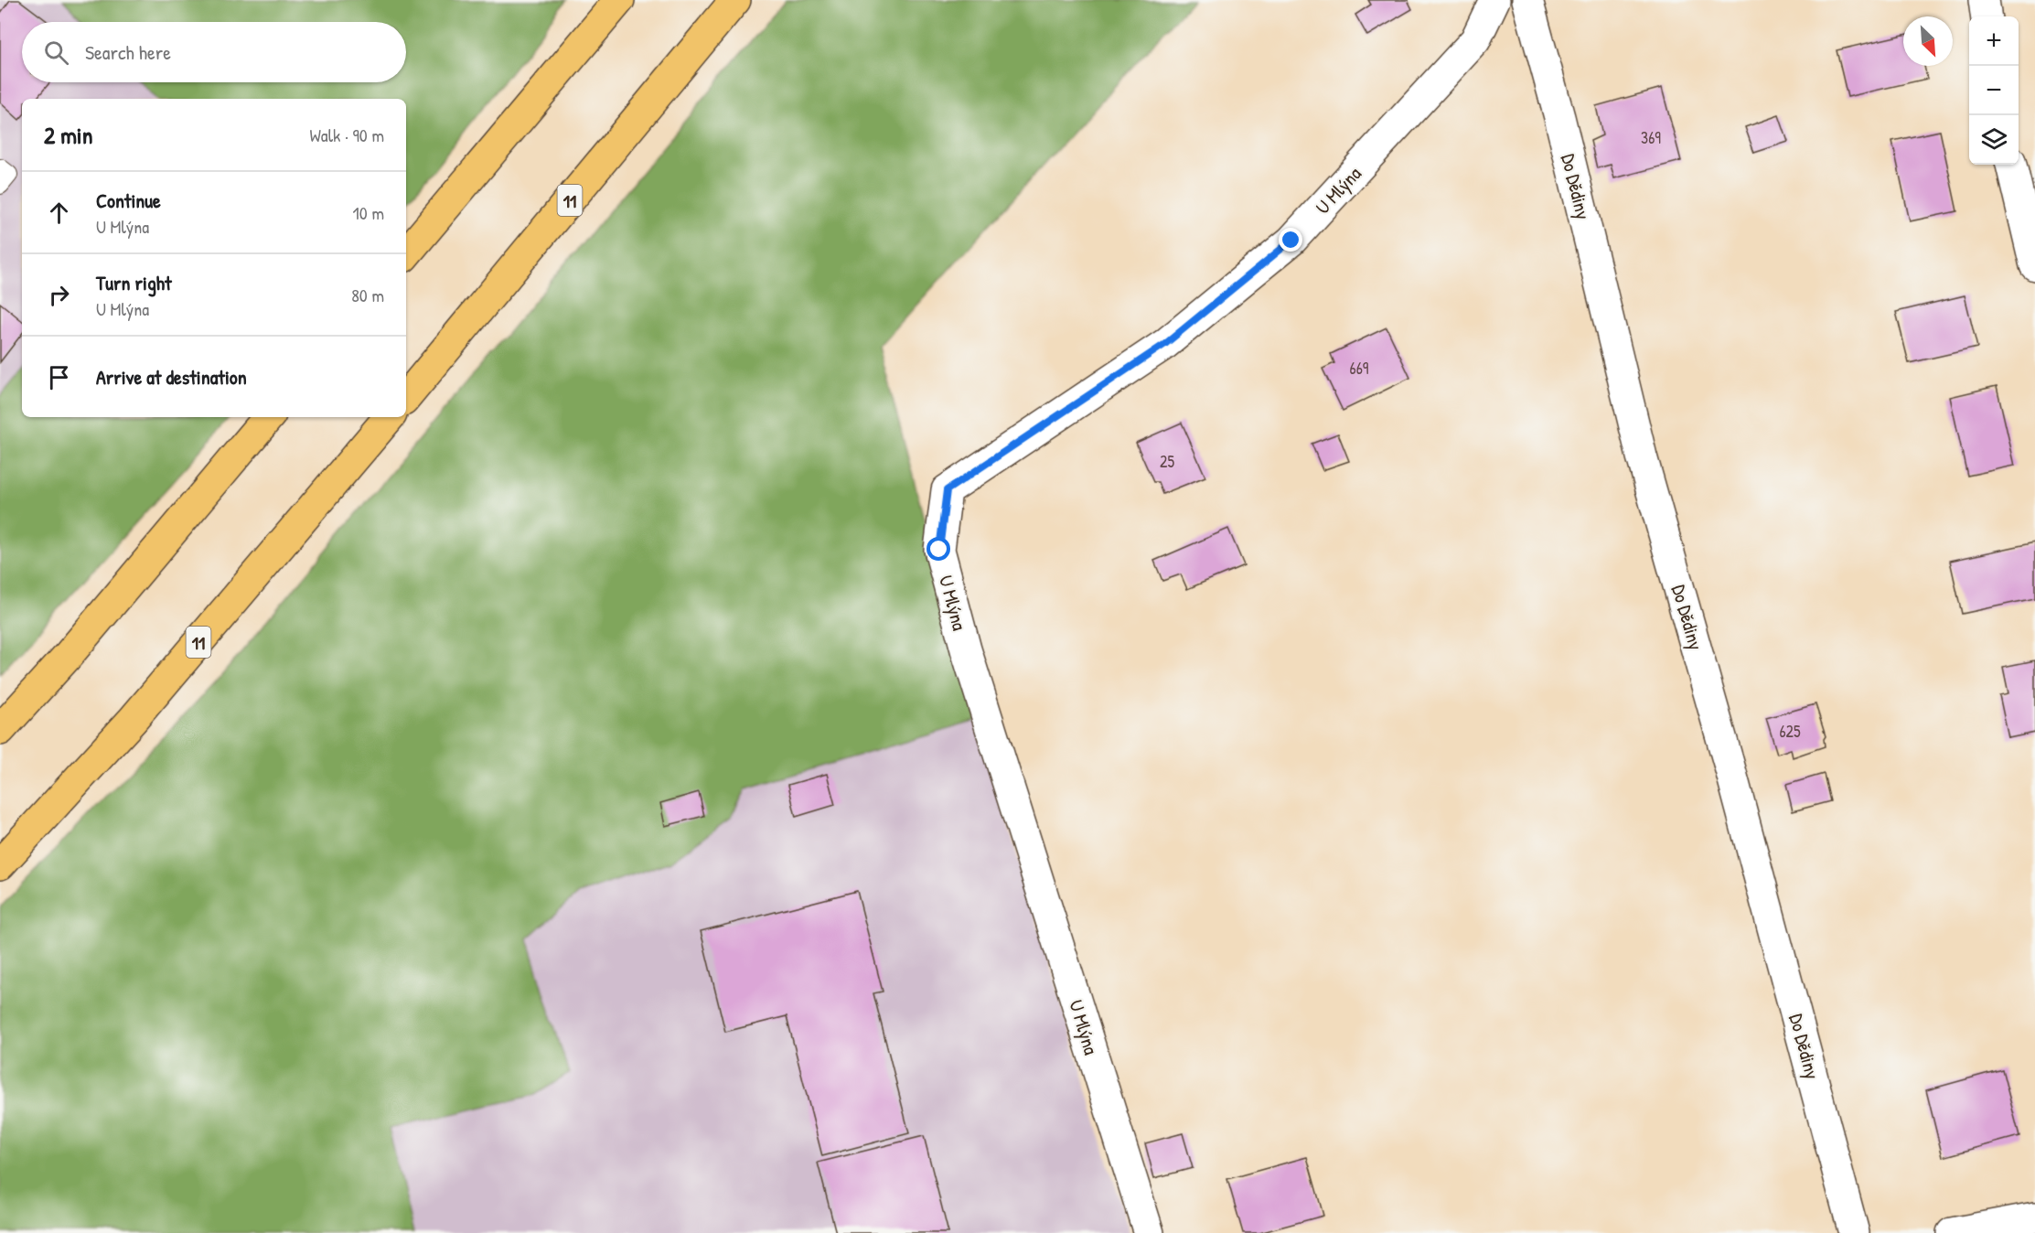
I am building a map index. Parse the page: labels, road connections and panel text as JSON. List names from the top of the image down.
{
  "streets": {
    "highway": ["11"],
    "street": ["Do Dědiny", "U Mlýna"]
  },
  "house_numbers": [
    "369",
    "669",
    "25",
    "625"
  ],
  "north": "bottom right",
  "page": {
    "map_buttons": ["+", "−"],
    "search": "Search here",
    "heading": ["2 min", "Walk · 90 m"],
    "list": [
      ["Continue", "U Mlýna", "10 m"],
      ["Turn right", "U Mlýna", "80 m"],
      "Arrive at destination"
    ]
  }
}
